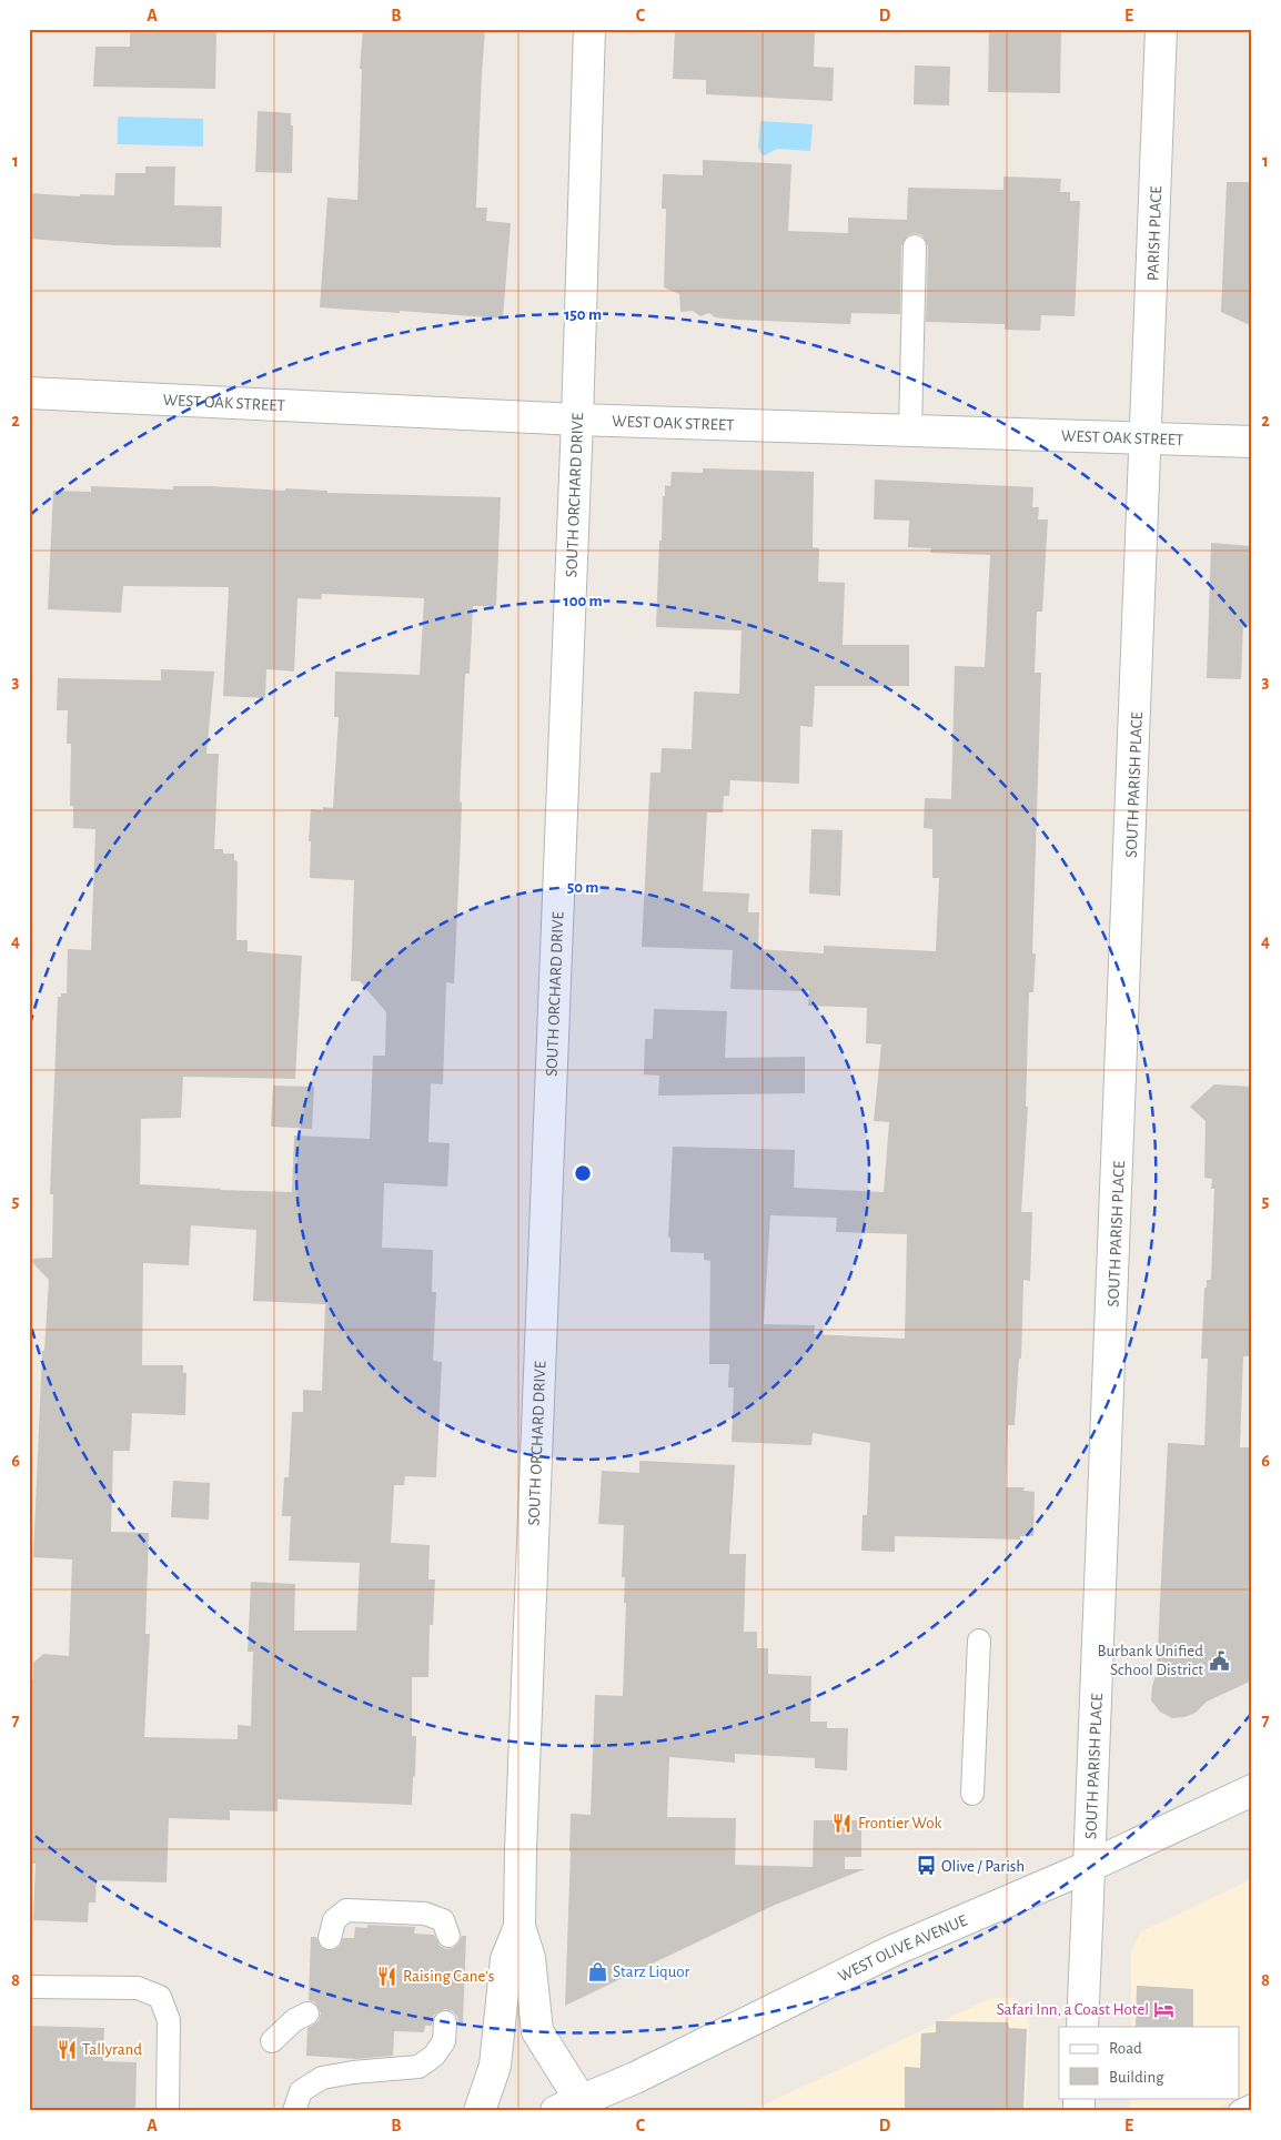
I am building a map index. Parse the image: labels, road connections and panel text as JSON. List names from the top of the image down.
{
  "streets": {
    "street": [
      "PARISH PLACE",
      "WEST OAK STREET",
      "SOUTH ORCHARD DRIVE",
      "SOUTH PARISH PLACE",
      "WEST OLIVE AVENUE"
    ]
  },
  "crossings": [
    ["PARISH PLACE", "WEST OAK STREET"],
    ["PARISH PLACE", "SOUTH PARISH PLACE"],
    ["WEST OAK STREET", "SOUTH ORCHARD DRIVE"],
    ["WEST OAK STREET", "SOUTH PARISH PLACE"],
    ["SOUTH ORCHARD DRIVE", "WEST OLIVE AVENUE"],
    ["SOUTH PARISH PLACE", "WEST OLIVE AVENUE"]
  ],
  "places": {
    "public building": ["Burbank Unified School District"],
    "restaurant": ["Frontier Wok", "Raising Cane's", "Tallyrand"],
    "bus stop": ["Olive / Parish"],
    "shop": ["Starz Liquor"],
    "hotel": ["Safari Inn, a Coast Hotel"]
  },
  "legend": ["Road", "Building"],
  "grid": {
    "columns": [
      "A",
      "B",
      "C",
      "D",
      "E"
    ],
    "rows": [
      "1",
      "2",
      "3",
      "4",
      "5",
      "6",
      "7",
      "8"
    ]
  },
  "rings": ["150 m", "100 m", "50 m"]
}
